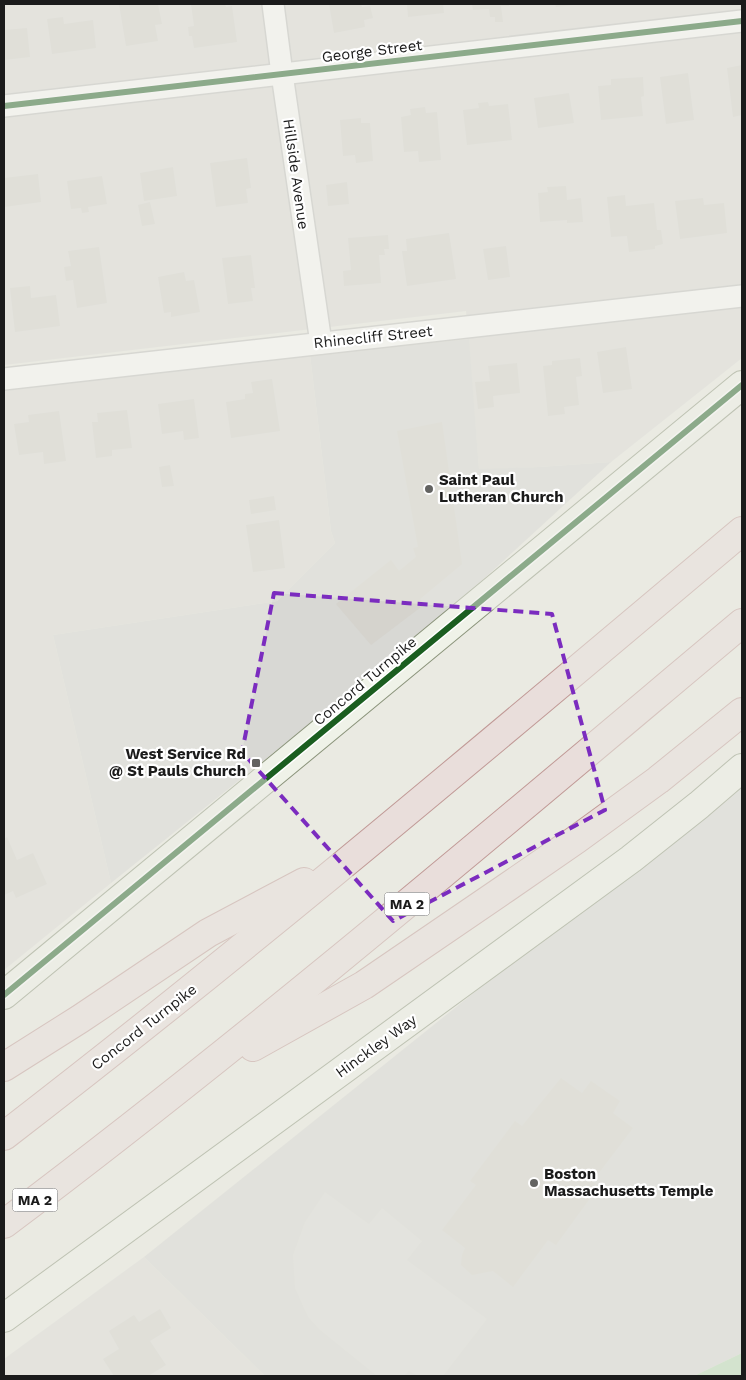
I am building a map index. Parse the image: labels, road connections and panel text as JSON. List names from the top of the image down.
{
  "streets": {
    "highway": ["Concord Turnpike", "MA 2"],
    "main road": ["Hinckley Way"],
    "street": ["George Street", "Hillside Avenue", "Rhinecliff Street"]
  },
  "crossings": [
    ["George Street", "Hillside Avenue"],
    ["Hillside Avenue", "Rhinecliff Street"]
  ],
  "places": {
    "other": ["Saint Paul Lutheran Church", "Boston Massachusetts Temple"],
    "transit": ["West Service Rd @ St Pauls Church"]
  }
}
